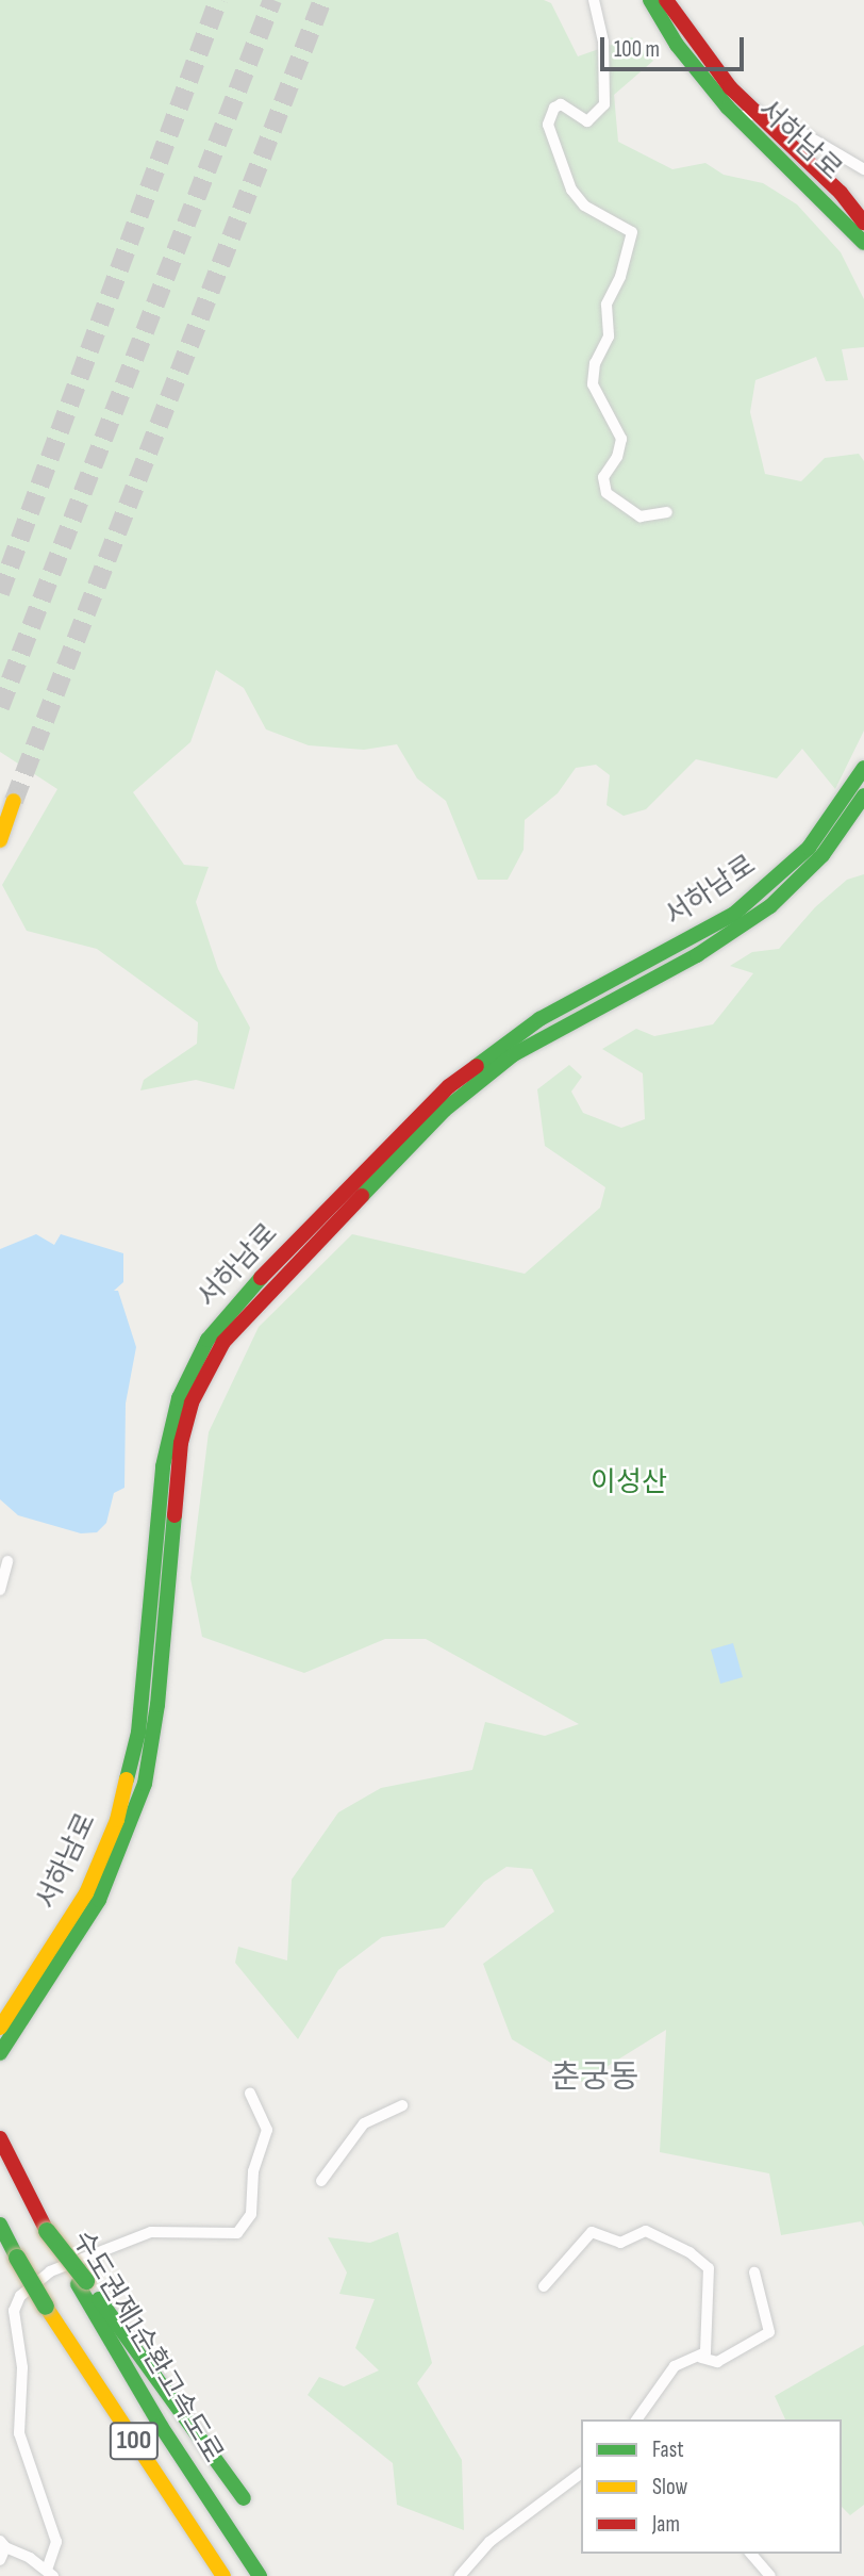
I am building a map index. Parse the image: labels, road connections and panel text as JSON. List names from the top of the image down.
{
  "streets": {
    "main road": ["서하남로", "수도권제1순환고속도로", "100"]
  },
  "districts": ["춘궁동"],
  "parks": ["이성산"],
  "legend": ["Fast", "Slow", "Jam"],
  "scale_bar": "100 m"
}
